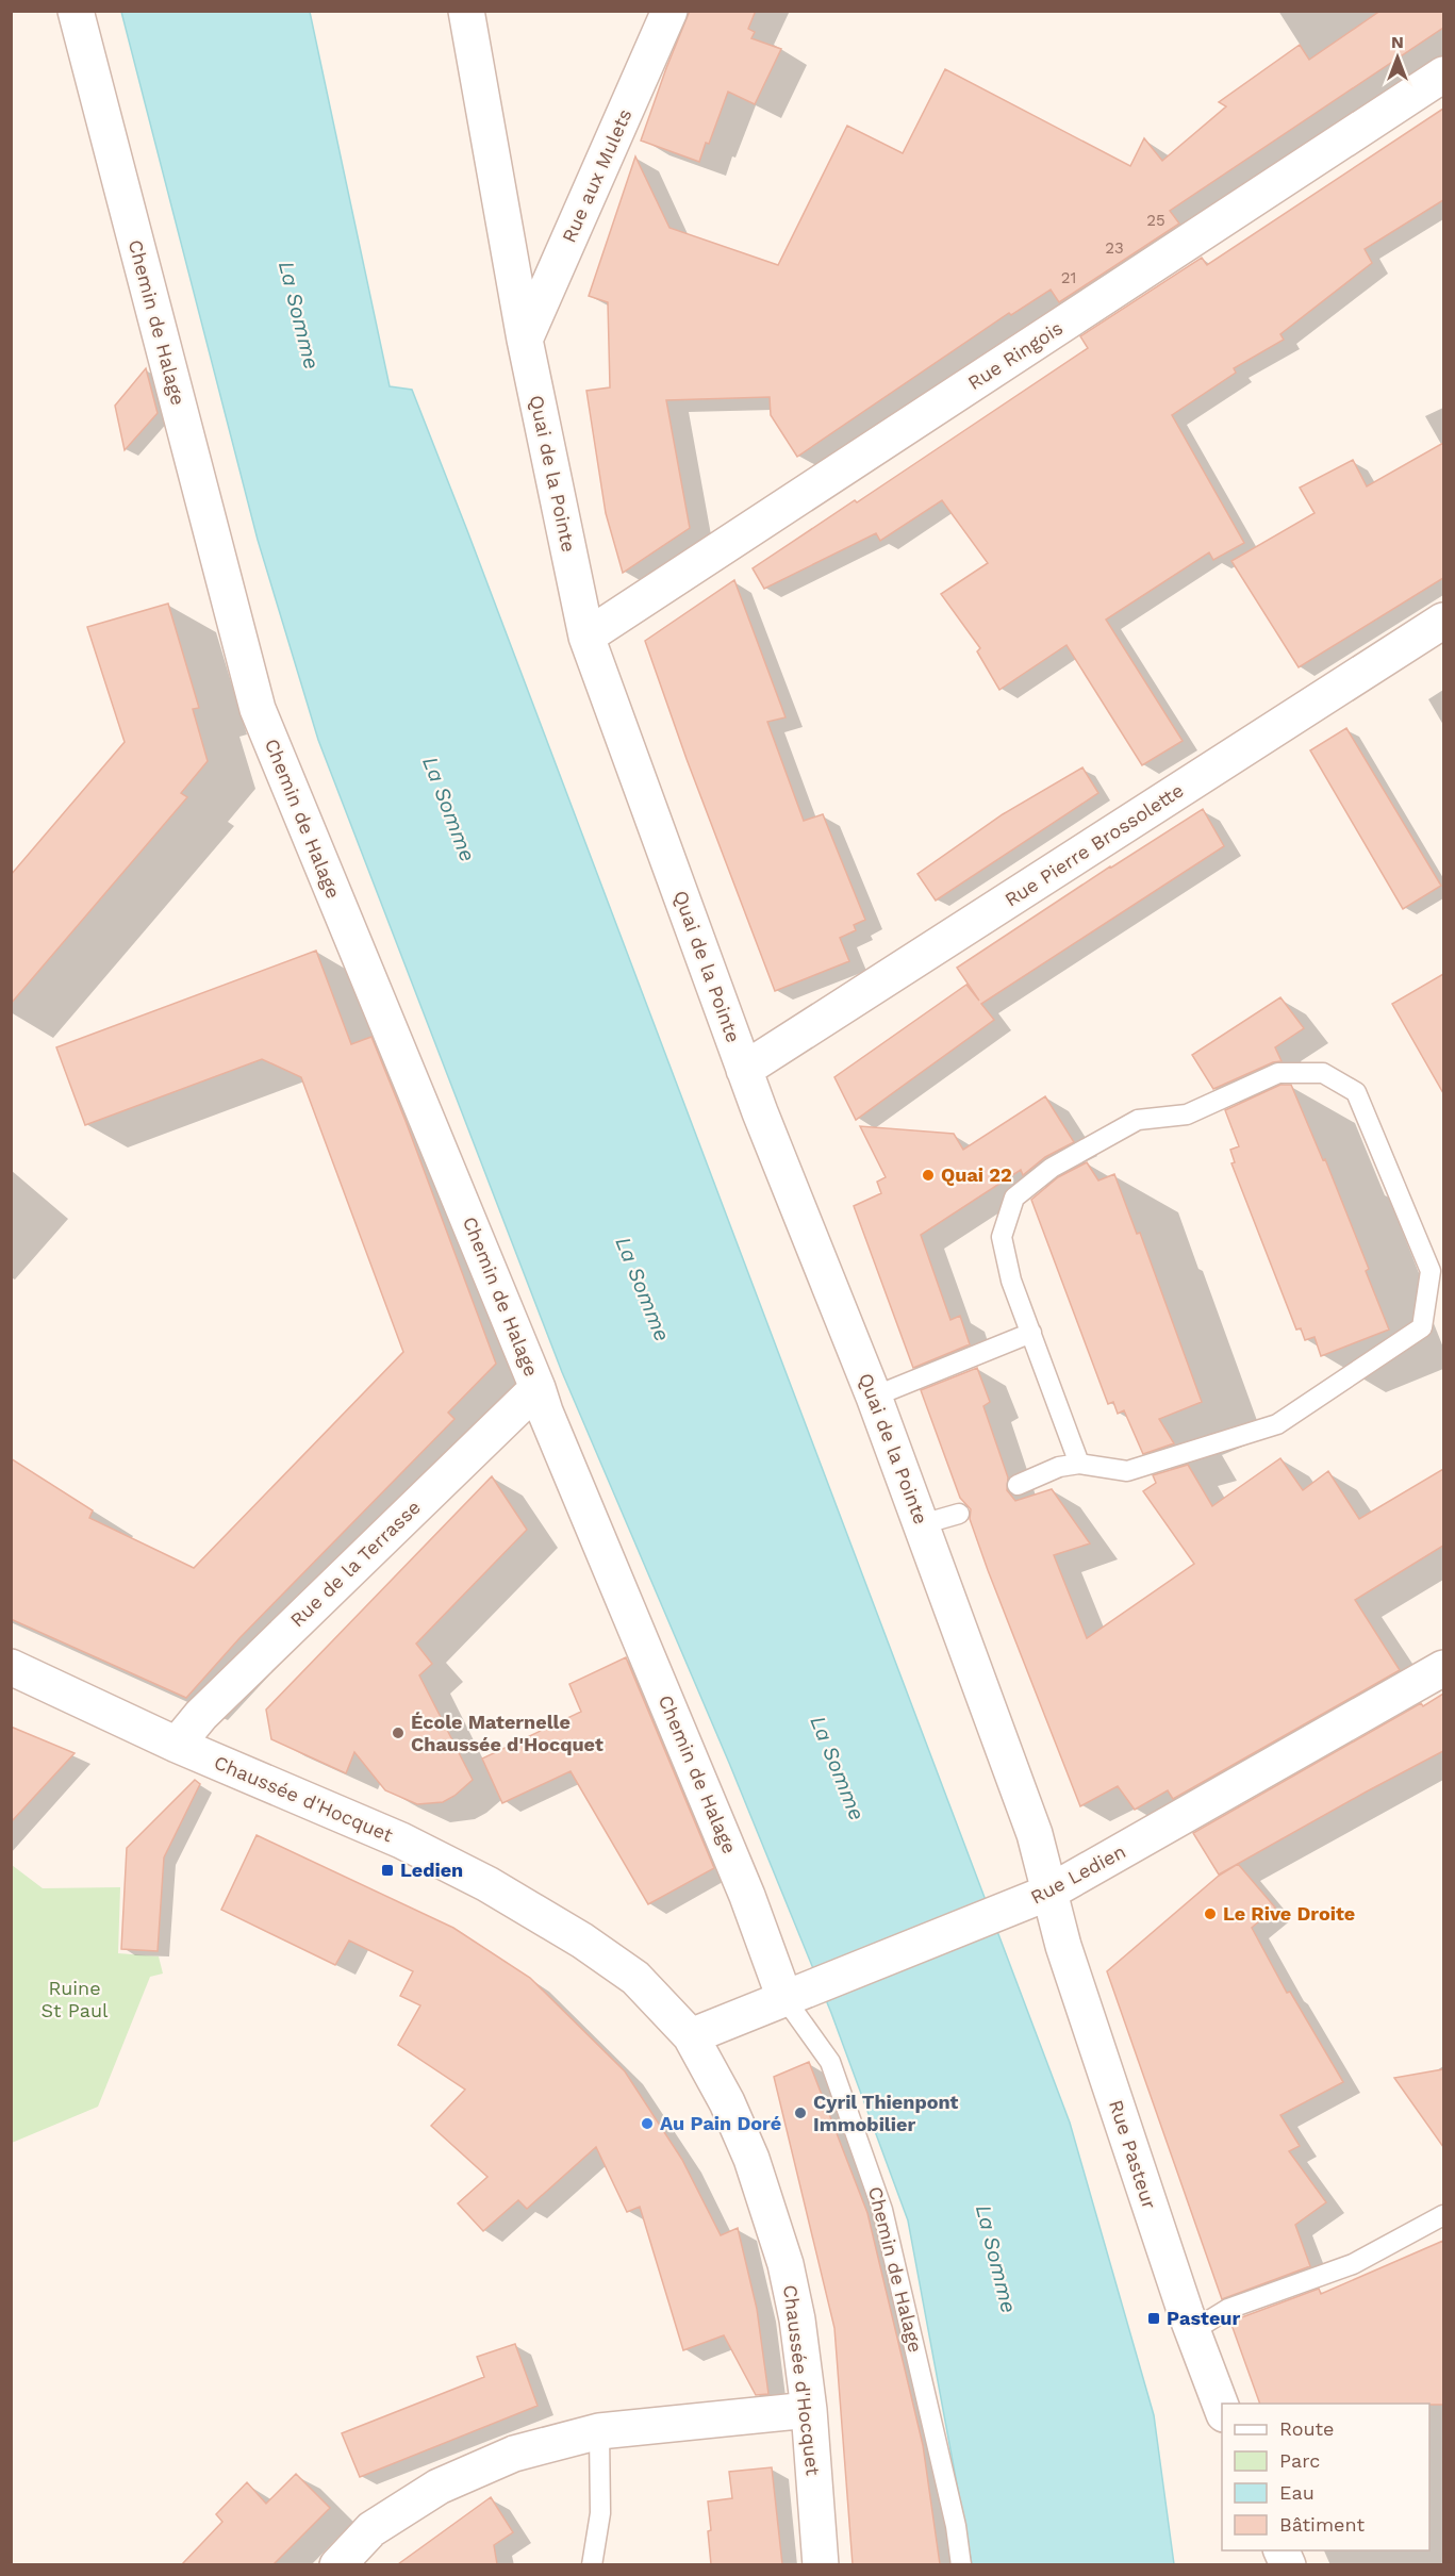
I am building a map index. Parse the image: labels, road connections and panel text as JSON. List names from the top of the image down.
{
  "streets": {
    "street": [
      "Rue aux Mulets",
      "Chemin de Halage",
      "Rue Ringois",
      "Quai de la Pointe",
      "Rue Pierre Brossolette",
      "Rue de la Terrasse",
      "Chaussée d'Hocquet",
      "Rue Ledien",
      "Rue Pasteur"
    ]
  },
  "crossings": [
    ["Rue aux Mulets", "Quai de la Pointe"],
    ["Chemin de Halage", "Rue de la Terrasse"],
    ["Chemin de Halage", "Rue Ledien"],
    ["Rue Ringois", "Quai de la Pointe"],
    ["Quai de la Pointe", "Rue Pierre Brossolette"],
    ["Quai de la Pointe", "Rue Ledien"],
    ["Quai de la Pointe", "Rue Pasteur"],
    ["Rue de la Terrasse", "Chaussée d'Hocquet"],
    ["Chaussée d'Hocquet", "Rue Ledien"],
    ["Rue Ledien", "Rue Pasteur"]
  ],
  "water": ["La Somme"],
  "parks": ["Ruine St Paul"],
  "places": {
    "other": [
      "Quai 22",
      "École Maternelle Chaussée d'Hocquet",
      "Le Rive Droite",
      "Cyril Thienpont Immobilier",
      "Au Pain Doré"
    ],
    "transit": ["Ledien", "Pasteur"]
  },
  "house_numbers": ["25", "23", "21"],
  "legend": [
    "Route",
    "Parc",
    "Eau",
    "Bâtiment"
  ],
  "north": "top"
}
